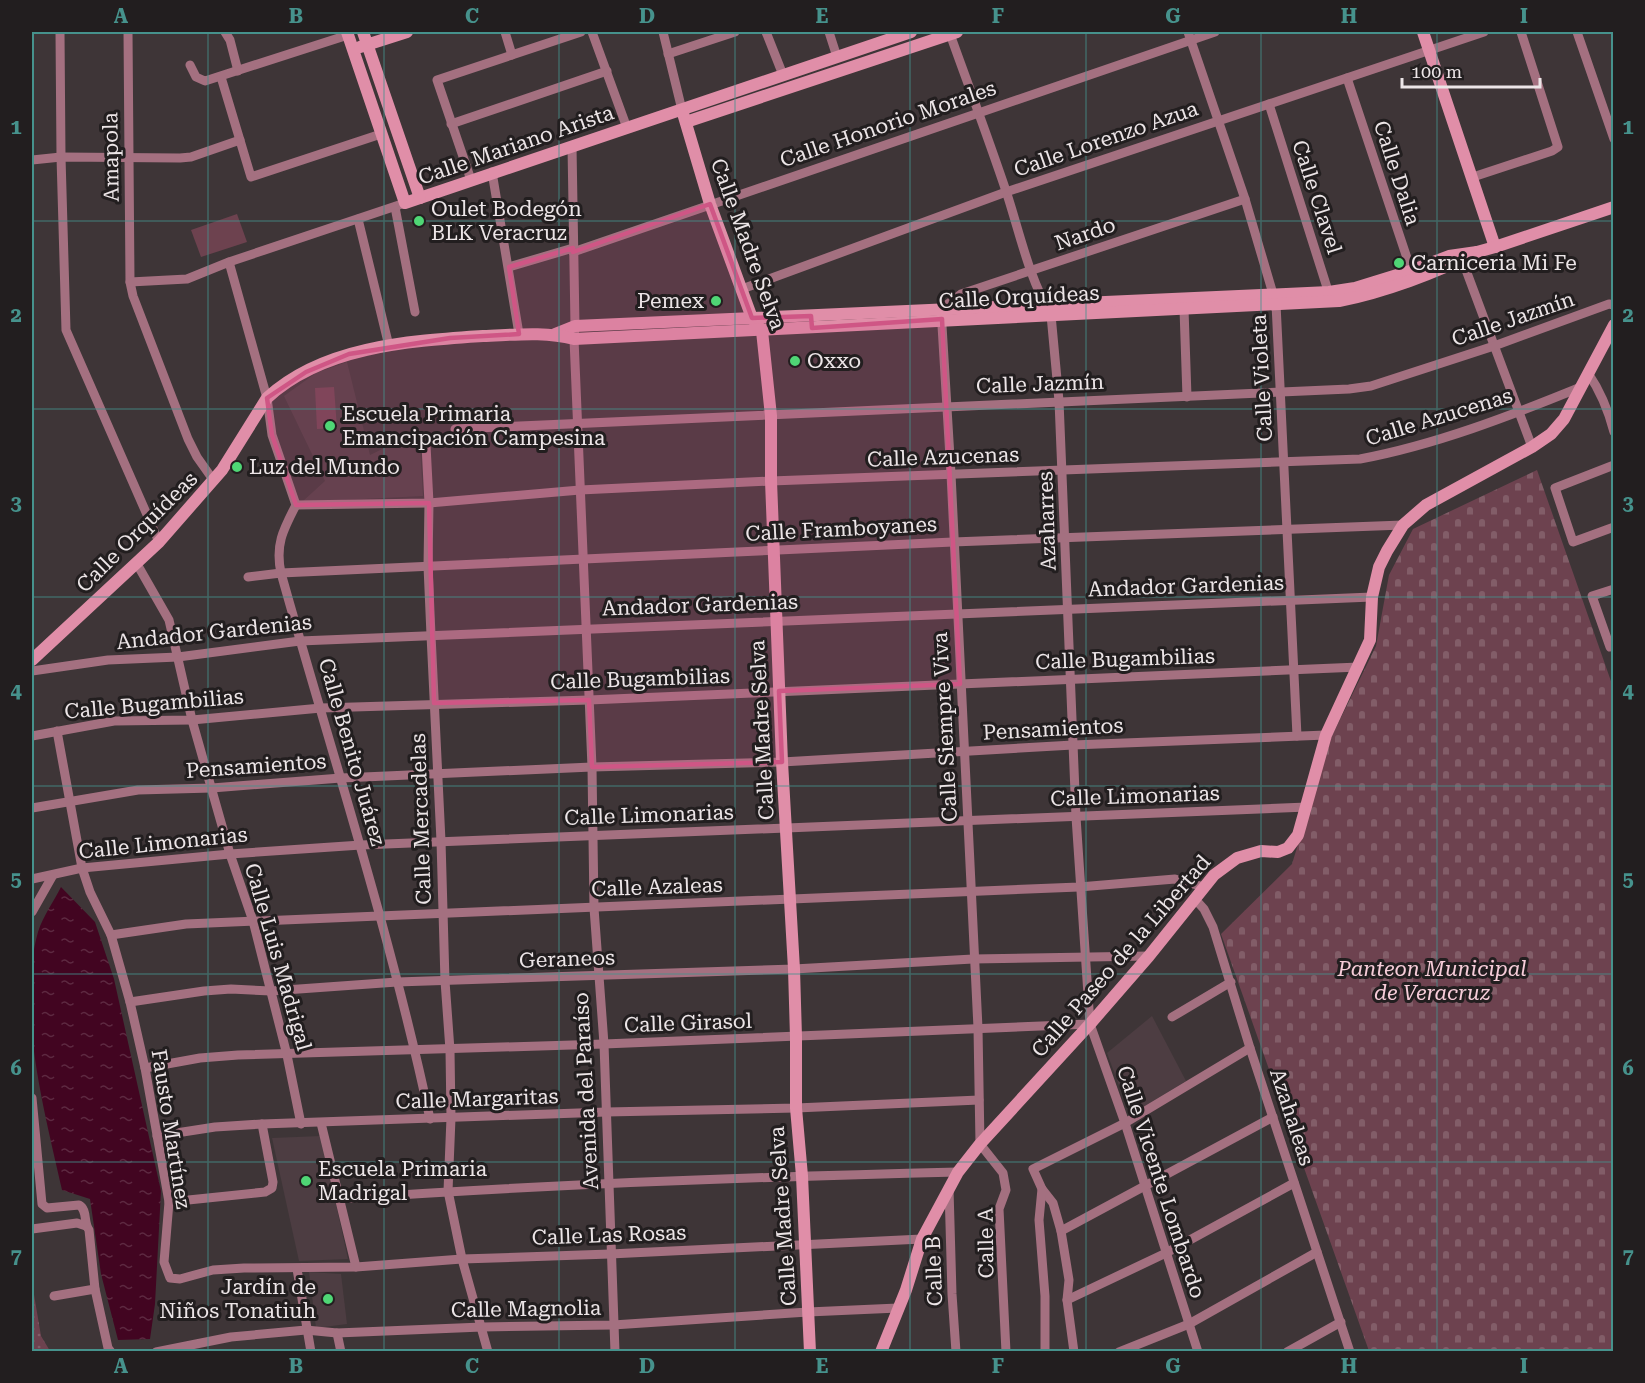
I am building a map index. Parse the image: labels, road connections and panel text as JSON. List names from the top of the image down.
{
  "streets": {
    "street": [
      "Calle Honorio Morales",
      "Calle Lorenzo Azua",
      "Calle Mariano Arista",
      "Amapola",
      "Calle Dalia",
      "Calle Clavel",
      "Nardo",
      "Calle Madre Selva",
      "Calle Orquídeas",
      "Calle Jazmín",
      "Calle Violeta",
      "Calle Azucenas",
      "Azaharres",
      "Calle Framboyanes",
      "Andador Gardenias",
      "Calle Bugambilias",
      "Calle Siempre Viva",
      "Pensamientos",
      "Calle Benito Juárez",
      "Calle Limonarias",
      "Calle Mercadelas",
      "Calle Azaleas",
      "Calle Paseo de la Libertad",
      "Calle Luis Madrigal",
      "Geraneos",
      "Calle Girasol",
      "Avenida del Paraíso",
      "Calle Margaritas",
      "Azahaleas",
      "Fausto Martínez",
      "Calle Vicente Lombardo",
      "Calle Las Rosas",
      "Calle A",
      "Calle B",
      "Calle Magnolia"
    ]
  },
  "crossings": [
    ["Calle Honorio Morales", "Calle Madre Selva"],
    ["Calle Honorio Morales", "Calle Violeta"],
    ["Calle Honorio Morales", "Azaharres"],
    ["Calle Honorio Morales", "Avenida del Paraíso"],
    ["Calle Lorenzo Azua", "Calle Dalia"],
    ["Calle Lorenzo Azua", "Calle Clavel"],
    ["Calle Lorenzo Azua", "Calle Madre Selva"],
    ["Calle Lorenzo Azua", "Calle Violeta"],
    ["Calle Lorenzo Azua", "Azaharres"],
    ["Calle Mariano Arista", "Amapola"],
    ["Calle Mariano Arista", "Calle Madre Selva"],
    ["Calle Mariano Arista", "Azaharres"],
    ["Calle Mariano Arista", "Avenida del Paraíso"],
    ["Amapola", "Calle Orquídeas"],
    ["Calle Dalia", "Calle Orquídeas"],
    ["Calle Clavel", "Calle Orquídeas"],
    ["Nardo", "Calle Orquídeas"],
    ["Nardo", "Calle Violeta"],
    ["Nardo", "Azaharres"],
    ["Nardo", "Calle Siempre Viva"],
    ["Calle Madre Selva", "Calle Orquídeas"],
    ["Calle Madre Selva", "Calle Jazmín"],
    ["Calle Madre Selva", "Calle Azucenas"],
    ["Calle Madre Selva", "Calle Framboyanes"],
    ["Calle Madre Selva", "Andador Gardenias"],
    ["Calle Madre Selva", "Calle Bugambilias"],
    ["Calle Madre Selva", "Pensamientos"],
    ["Calle Madre Selva", "Calle Limonarias"],
    ["Calle Madre Selva", "Calle Azaleas"],
    ["Calle Madre Selva", "Geraneos"],
    ["Calle Madre Selva", "Calle Girasol"],
    ["Calle Madre Selva", "Calle Margaritas"],
    ["Calle Madre Selva", "Calle Las Rosas"],
    ["Calle Madre Selva", "Calle Magnolia"],
    ["Calle Orquídeas", "Calle Violeta"],
    ["Calle Orquídeas", "Azaharres"],
    ["Calle Orquídeas", "Calle Siempre Viva"],
    ["Calle Orquídeas", "Calle Luis Madrigal"],
    ["Calle Orquídeas", "Avenida del Paraíso"],
    ["Calle Jazmín", "Calle Violeta"],
    ["Calle Jazmín", "Azaharres"],
    ["Calle Jazmín", "Calle Siempre Viva"],
    ["Calle Jazmín", "Avenida del Paraíso"],
    ["Calle Violeta", "Calle Azucenas"],
    ["Calle Violeta", "Calle Framboyanes"],
    ["Calle Violeta", "Andador Gardenias"],
    ["Calle Violeta", "Calle Bugambilias"],
    ["Calle Violeta", "Pensamientos"],
    ["Calle Azucenas", "Azaharres"],
    ["Calle Azucenas", "Calle Siempre Viva"],
    ["Calle Azucenas", "Calle Benito Juárez"],
    ["Calle Azucenas", "Calle Mercadelas"],
    ["Calle Azucenas", "Calle Paseo de la Libertad"],
    ["Calle Azucenas", "Avenida del Paraíso"],
    ["Azaharres", "Calle Framboyanes"],
    ["Azaharres", "Andador Gardenias"],
    ["Azaharres", "Calle Bugambilias"],
    ["Azaharres", "Pensamientos"],
    ["Azaharres", "Calle Limonarias"],
    ["Azaharres", "Calle Azaleas"],
    ["Azaharres", "Calle Paseo de la Libertad"],
    ["Azaharres", "Geraneos"],
    ["Azaharres", "Calle Girasol"],
    ["Azaharres", "Calle Vicente Lombardo"],
    ["Calle Framboyanes", "Calle Siempre Viva"],
    ["Calle Framboyanes", "Calle Benito Juárez"],
    ["Calle Framboyanes", "Calle Mercadelas"],
    ["Calle Framboyanes", "Calle Paseo de la Libertad"],
    ["Calle Framboyanes", "Avenida del Paraíso"],
    ["Andador Gardenias", "Calle Siempre Viva"],
    ["Andador Gardenias", "Calle Benito Juárez"],
    ["Andador Gardenias", "Calle Mercadelas"],
    ["Andador Gardenias", "Calle Paseo de la Libertad"],
    ["Andador Gardenias", "Calle Luis Madrigal"],
    ["Andador Gardenias", "Avenida del Paraíso"],
    ["Calle Bugambilias", "Calle Siempre Viva"],
    ["Calle Bugambilias", "Calle Benito Juárez"],
    ["Calle Bugambilias", "Calle Mercadelas"],
    ["Calle Bugambilias", "Calle Paseo de la Libertad"],
    ["Calle Bugambilias", "Calle Luis Madrigal"],
    ["Calle Bugambilias", "Avenida del Paraíso"],
    ["Calle Siempre Viva", "Pensamientos"],
    ["Calle Siempre Viva", "Calle Limonarias"],
    ["Calle Siempre Viva", "Calle Azaleas"],
    ["Calle Siempre Viva", "Calle Paseo de la Libertad"],
    ["Calle Siempre Viva", "Geraneos"],
    ["Calle Siempre Viva", "Calle Girasol"],
    ["Calle Siempre Viva", "Calle Margaritas"],
    ["Calle Siempre Viva", "Calle A"],
    ["Pensamientos", "Calle Benito Juárez"],
    ["Pensamientos", "Calle Mercadelas"],
    ["Pensamientos", "Calle Paseo de la Libertad"],
    ["Pensamientos", "Calle Luis Madrigal"],
    ["Pensamientos", "Avenida del Paraíso"],
    ["Calle Benito Juárez", "Calle Limonarias"],
    ["Calle Benito Juárez", "Calle Azaleas"],
    ["Calle Benito Juárez", "Geraneos"],
    ["Calle Benito Juárez", "Calle Girasol"],
    ["Calle Benito Juárez", "Calle Margaritas"],
    ["Calle Limonarias", "Calle Mercadelas"],
    ["Calle Limonarias", "Calle Paseo de la Libertad"],
    ["Calle Limonarias", "Calle Luis Madrigal"],
    ["Calle Limonarias", "Avenida del Paraíso"],
    ["Calle Mercadelas", "Calle Azaleas"],
    ["Calle Mercadelas", "Geraneos"],
    ["Calle Mercadelas", "Calle Girasol"],
    ["Calle Mercadelas", "Calle Margaritas"],
    ["Calle Mercadelas", "Calle Las Rosas"],
    ["Calle Mercadelas", "Calle Magnolia"],
    ["Calle Azaleas", "Calle Paseo de la Libertad"],
    ["Calle Azaleas", "Calle Luis Madrigal"],
    ["Calle Azaleas", "Avenida del Paraíso"],
    ["Calle Paseo de la Libertad", "Geraneos"],
    ["Calle Paseo de la Libertad", "Calle Girasol"],
    ["Calle Paseo de la Libertad", "Azahaleas"],
    ["Calle Paseo de la Libertad", "Calle Vicente Lombardo"],
    ["Calle Paseo de la Libertad", "Calle A"],
    ["Calle Luis Madrigal", "Geraneos"],
    ["Calle Luis Madrigal", "Calle Girasol"],
    ["Calle Luis Madrigal", "Calle Margaritas"],
    ["Geraneos", "Avenida del Paraíso"],
    ["Geraneos", "Fausto Martínez"],
    ["Calle Girasol", "Avenida del Paraíso"],
    ["Calle Girasol", "Fausto Martínez"],
    ["Calle Girasol", "Calle Vicente Lombardo"],
    ["Avenida del Paraíso", "Calle Margaritas"],
    ["Avenida del Paraíso", "Calle Las Rosas"],
    ["Avenida del Paraíso", "Calle Magnolia"],
    ["Calle Margaritas", "Fausto Martínez"],
    ["Fausto Martínez", "Calle Las Rosas"]
  ],
  "parks": ["Panteon Municipal de Veracruz"],
  "places": [
    "Oulet Bodegón BLK Veracruz",
    "Carniceria Mi Fe",
    "Pemex",
    "Oxxo",
    "Escuela Primaria Emancipación Campesina",
    "Luz del Mundo",
    "Escuela Primaria Madrigal",
    "Jardín de Niños Tonatiuh"
  ],
  "scale_bar": "100 m",
  "grid": {
    "columns": [
      "A",
      "B",
      "C",
      "D",
      "E",
      "F",
      "G",
      "H",
      "I"
    ],
    "rows": [
      "1",
      "2",
      "3",
      "4",
      "5",
      "6",
      "7"
    ]
  }
}
